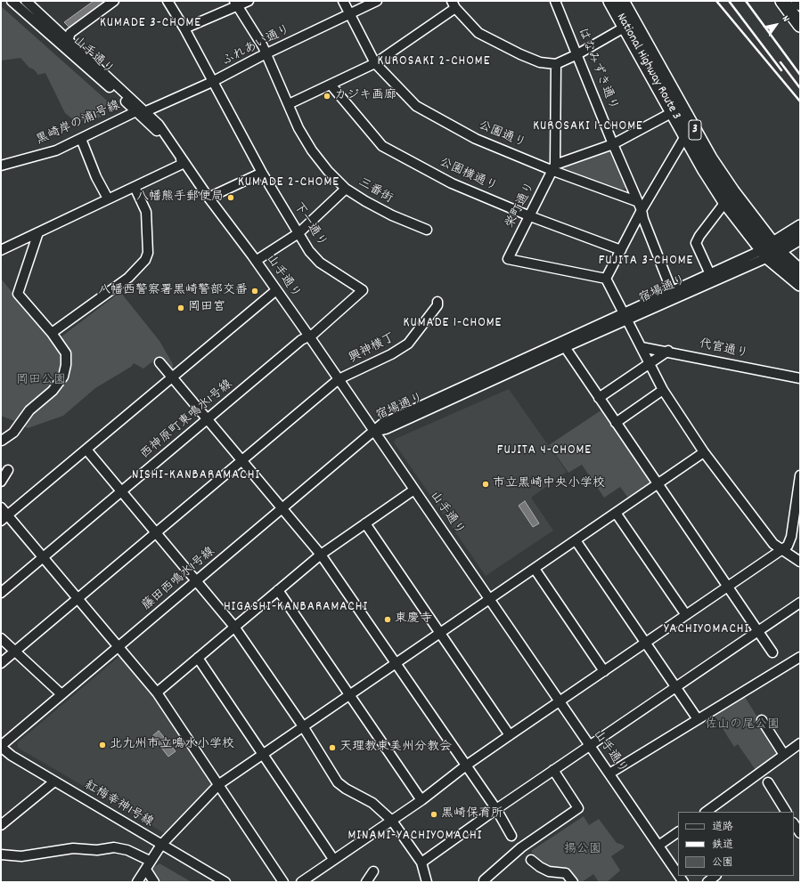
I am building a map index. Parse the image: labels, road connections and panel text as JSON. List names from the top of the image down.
{
  "streets": {
    "highway": ["National Highway Route 3", "3"],
    "street": [
      "ふれあい通り",
      "山手通り",
      "はなみずき通り",
      "黒崎岸の浦1号線",
      "公園通り",
      "公園横通り",
      "三番街",
      "栄町通り",
      "下一通り",
      "宿場通り",
      "興神横丁",
      "代官通り",
      "西神原町東鳴水1号線",
      "藤田西鳴水1号線",
      "紅梅幸神1号線"
    ]
  },
  "crossings": [
    ["ふれあい通り", "山手通り"],
    ["ふれあい通り", "黒崎岸の浦1号線"],
    ["ふれあい通り", "公園通り"],
    ["ふれあい通り", "三番街"],
    ["ふれあい通り", "下一通り"],
    ["山手通り", "黒崎岸の浦1号線"],
    ["山手通り", "宿場通り"],
    ["山手通り", "興神横丁"],
    ["山手通り", "西神原町東鳴水1号線"],
    ["山手通り", "藤田西鳴水1号線"],
    ["National Highway Route 3", "宿場通り"],
    ["はなみずき通り", "公園通り"],
    ["はなみずき通り", "宿場通り"],
    ["公園通り", "栄町通り"],
    ["公園横通り", "栄町通り"],
    ["下一通り", "西神原町東鳴水1号線"],
    ["宿場通り", "藤田西鳴水1号線"],
    ["藤田西鳴水1号線", "紅梅幸神1号線"]
  ],
  "districts": [
    "KUMADE 3-CHOME",
    "KUROSAKI 2-CHOME",
    "KUROSAKI 1-CHOME",
    "KUMADE 2-CHOME",
    "FUJITA 3-CHOME",
    "KUMADE 1-CHOME",
    "FUJITA 4-CHOME",
    "NISHI-KANBARAMACHI",
    "HIGASHI-KANBARAMACHI",
    "YACHIYOMACHI",
    "MINAMI-YACHIYOMACHI"
  ],
  "parks": ["岡田公園", "佐山の尾公園", "揚公園"],
  "places": [
    "カジキ画廊",
    "八幡熊手郵便局",
    "八幡西警察署黒崎警部交番",
    "岡田宮",
    "市立黒崎中央小学校",
    "東慶寺",
    "北九州市立鳴水小学校",
    "天理教東美州分教会",
    "黒崎保育所"
  ],
  "legend": ["道路", "鉄道", "公園"],
  "north": "top right"
}
